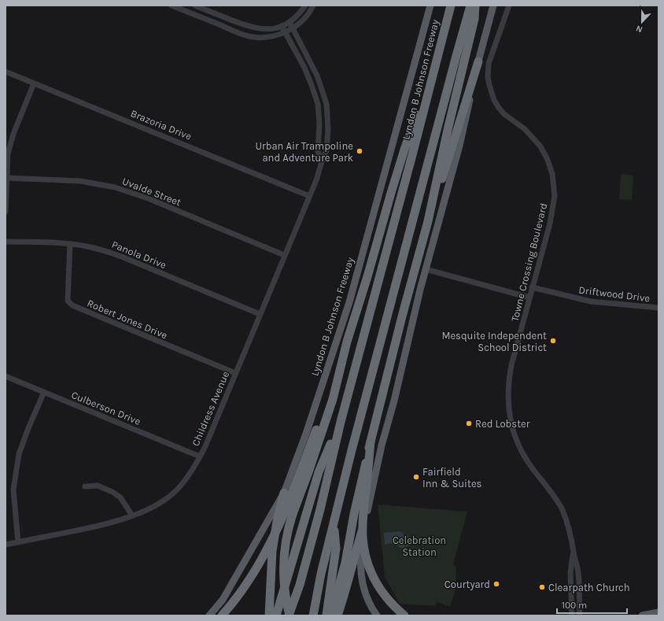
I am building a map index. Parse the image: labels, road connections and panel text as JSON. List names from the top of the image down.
{
  "streets": {
    "highway": ["Lyndon B Johnson Freeway"],
    "street": [
      "Brazoria Drive",
      "Uvalde Street",
      "Panola Drive",
      "Towne Crossing Boulevard",
      "Driftwood Drive",
      "Robert Jones Drive",
      "Culberson Drive",
      "Childress Avenue"
    ]
  },
  "crossings": [
    ["Brazoria Drive", "Childress Avenue"],
    ["Uvalde Street", "Childress Avenue"],
    ["Panola Drive", "Robert Jones Drive"],
    ["Panola Drive", "Childress Avenue"],
    ["Towne Crossing Boulevard", "Driftwood Drive"],
    ["Robert Jones Drive", "Childress Avenue"],
    ["Culberson Drive", "Childress Avenue"]
  ],
  "parks": ["Celebration Station"],
  "places": [
    "Urban Air Trampoline and Adventure Park",
    "Mesquite Independent School District",
    "Red Lobster",
    "Fairfield Inn & Suites",
    "Courtyard",
    "Clearpath Church"
  ],
  "scale_bar": "100 m",
  "north": "bottom"
}
